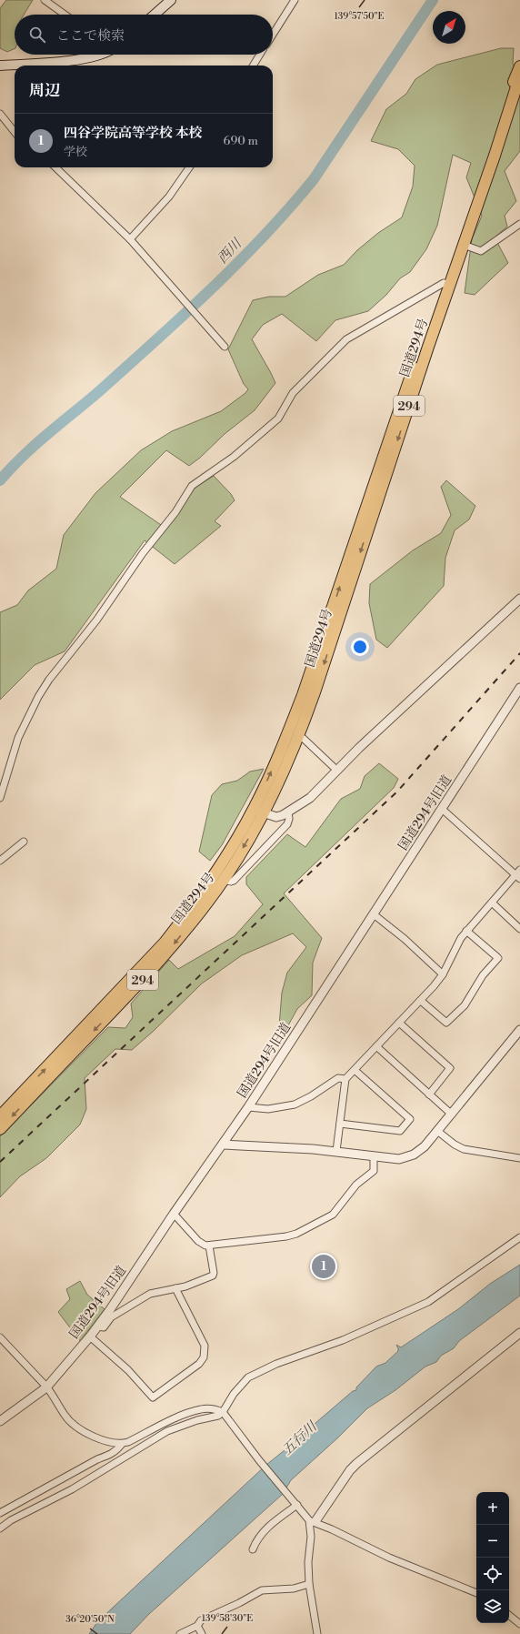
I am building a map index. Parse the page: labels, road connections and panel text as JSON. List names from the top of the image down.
{
  "streets": {
    "highway": ["国道294号", "294"],
    "street": ["国道294号旧道"]
  },
  "water": ["西川", "五行川"],
  "north": "top right",
  "page": {
    "search": "ここで検索",
    "heading": "周辺",
    "list": [
      {
        "mark": "1",
        "name": "四谷学院高等学校 本校",
        "note": "学校",
        "value": "690 m"
      }
    ],
    "pins": "1",
    "map_buttons": ["+", "−"]
  },
  "coordinates": ["139°57'50\"E", "139°58'30\"E", "36°20'50\"N"]
}
